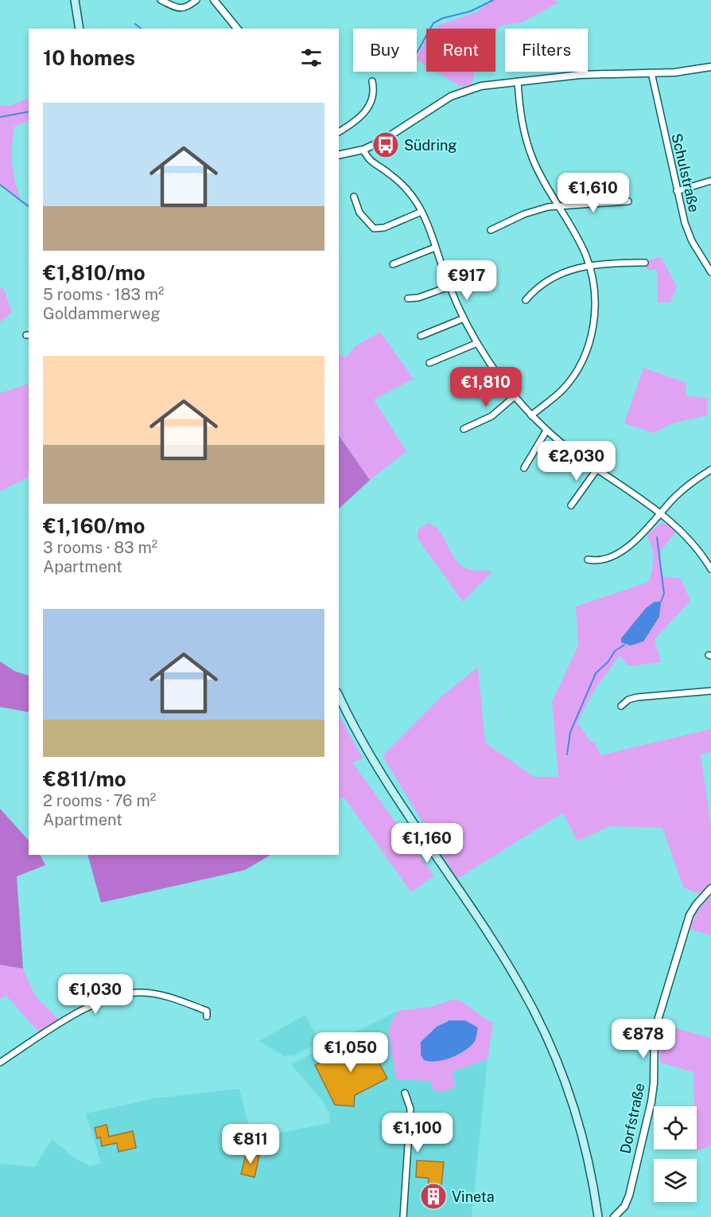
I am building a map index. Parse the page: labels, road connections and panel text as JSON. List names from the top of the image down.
{
  "streets": {
    "street": ["Schulstraße", "Dorfstraße"]
  },
  "places": {
    "bus stop": ["Südring"],
    "building": ["Vineta"]
  },
  "page": {
    "chip": ["Buy", "Rent", "Filters"],
    "heading": "10 homes",
    "list": [
      {
        "name": "€1,810/mo",
        "note": "5 rooms · 183 m² · Goldammerweg"
      },
      {
        "name": "€1,160/mo",
        "note": "3 rooms · 83 m² · Apartment"
      },
      {
        "name": "€811/mo",
        "note": "2 rooms · 76 m² · Apartment"
      }
    ],
    "price": [
      "€1,610",
      "€917",
      "€1,810",
      "€2,030",
      "€1,160",
      "€1,030",
      "€878",
      "€1,050",
      "€1,100",
      "€811"
    ]
  }
}
